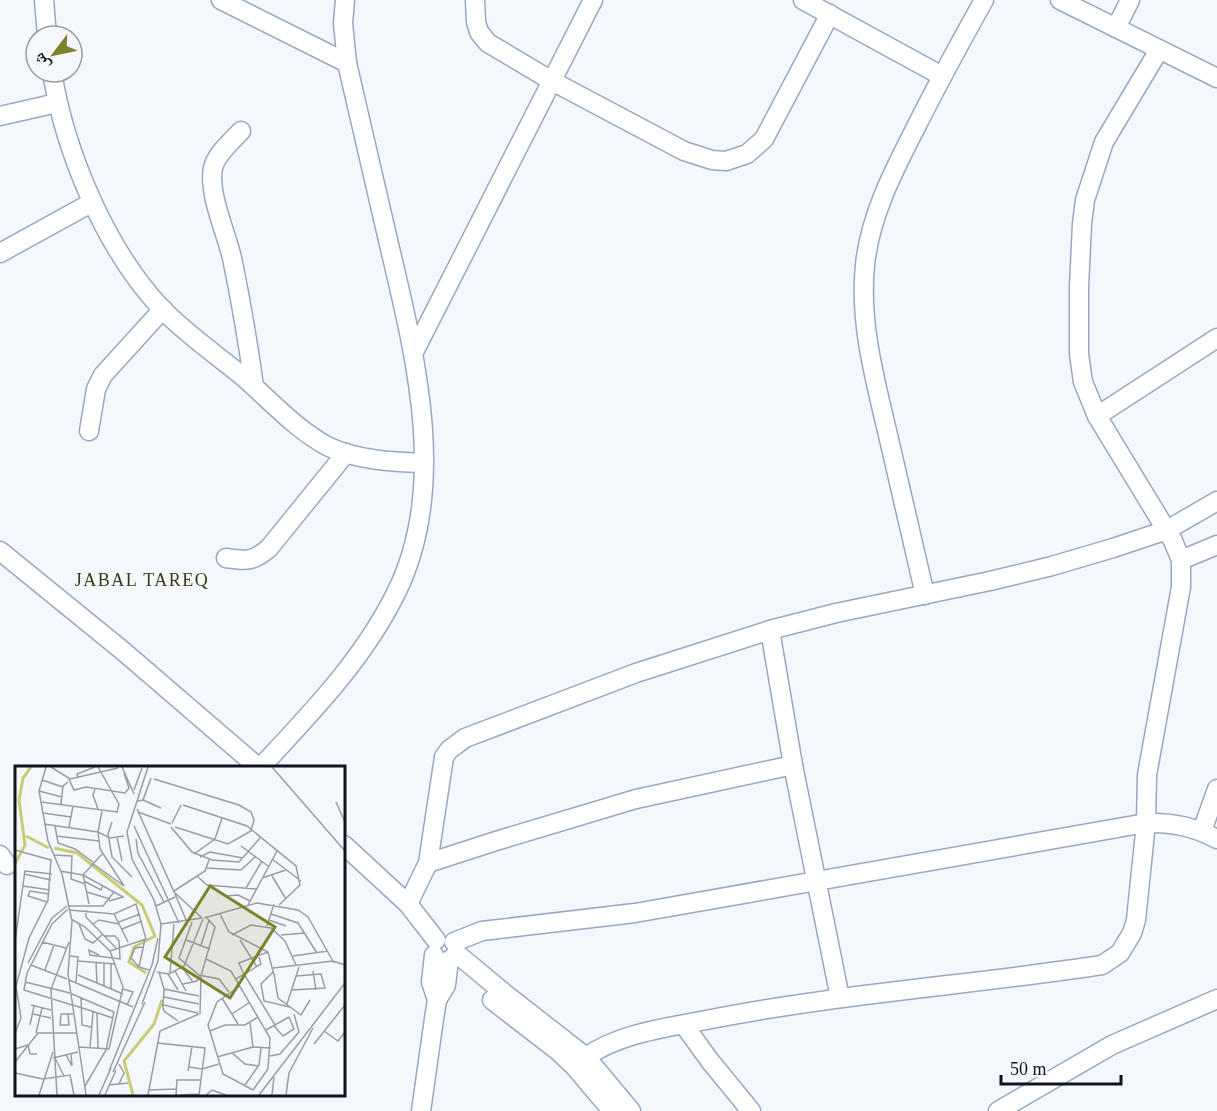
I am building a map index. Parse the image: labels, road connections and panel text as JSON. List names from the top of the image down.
{
  "districts": ["JABAL TAREQ"],
  "scale_bar": "50 m",
  "north": "bottom left"
}
